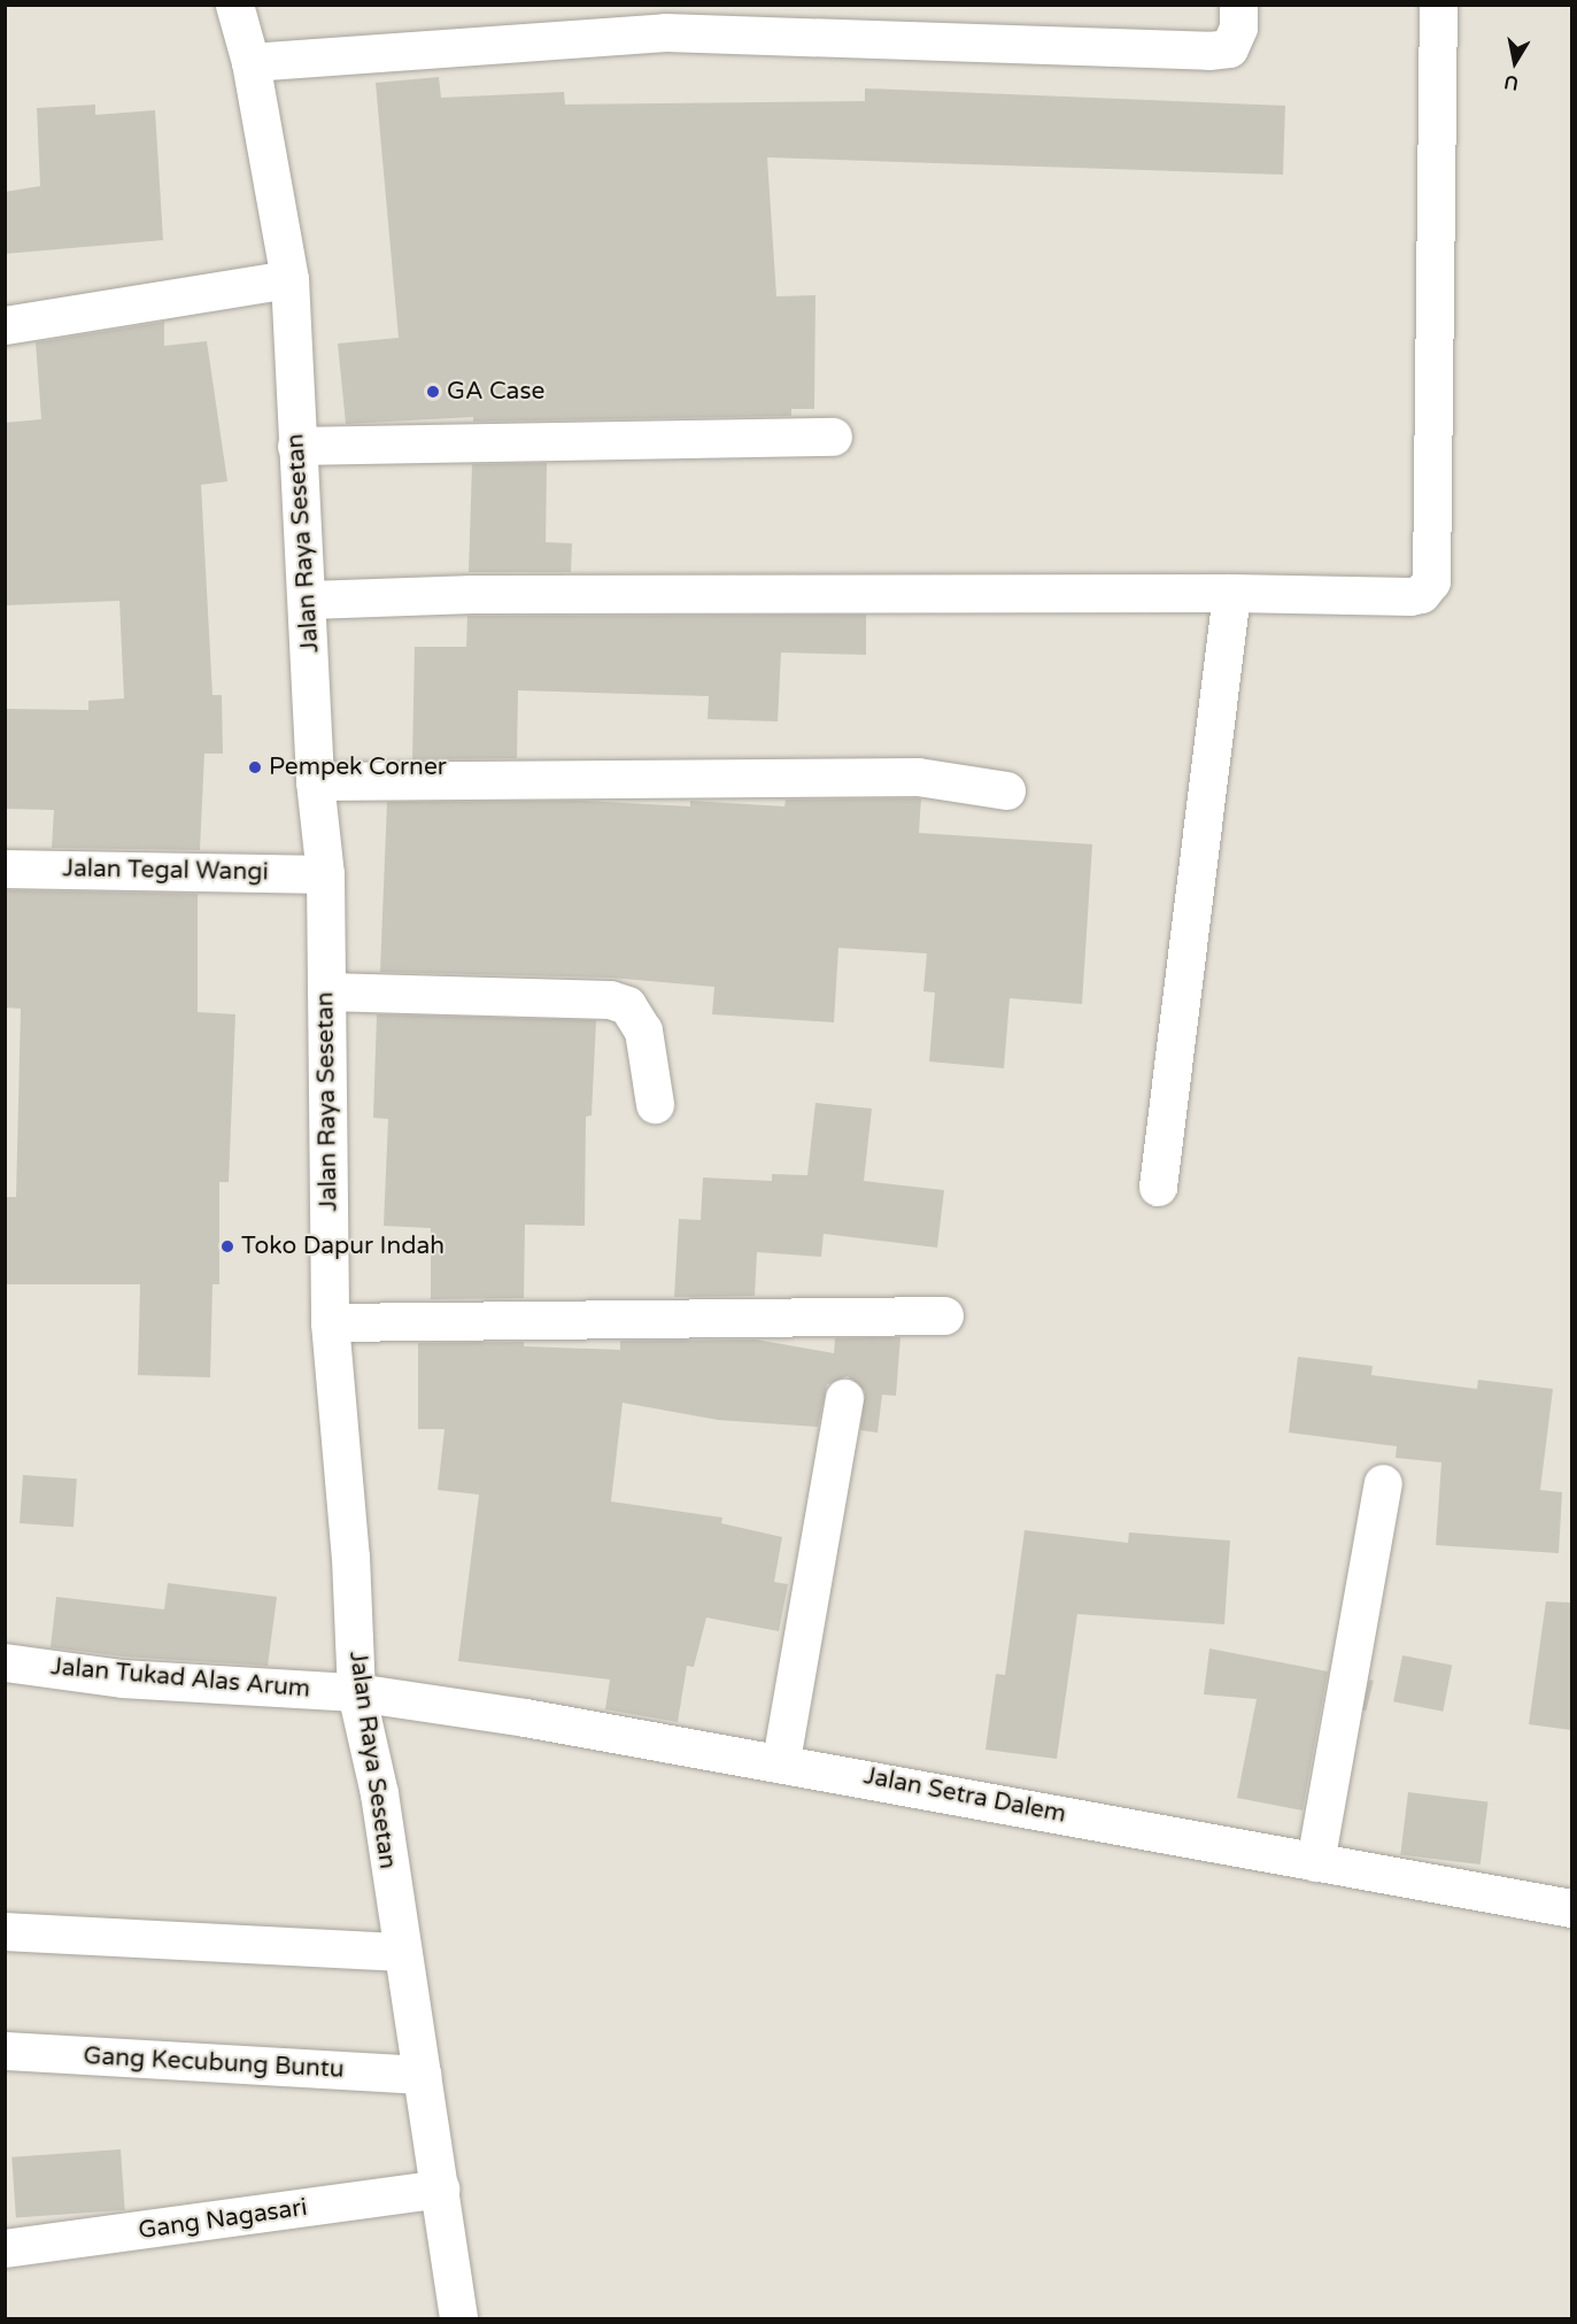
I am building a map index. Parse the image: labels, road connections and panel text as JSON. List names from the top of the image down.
{
  "streets": {
    "street": [
      "Jalan Raya Sesetan",
      "Jalan Tegal Wangi",
      "Jalan Tukad Alas Arum",
      "Jalan Setra Dalem",
      "Gang Kecubung Buntu",
      "Gang Nagasari"
    ]
  },
  "crossings": [
    ["Jalan Raya Sesetan", "Jalan Tegal Wangi"],
    ["Jalan Raya Sesetan", "Jalan Tukad Alas Arum"],
    ["Jalan Raya Sesetan", "Jalan Setra Dalem"],
    ["Jalan Raya Sesetan", "Gang Kecubung Buntu"],
    ["Jalan Raya Sesetan", "Gang Nagasari"],
    ["Jalan Tukad Alas Arum", "Jalan Setra Dalem"]
  ],
  "places": ["GA Case", "Pempek Corner", "Toko Dapur Indah"],
  "north": "bottom"
}
